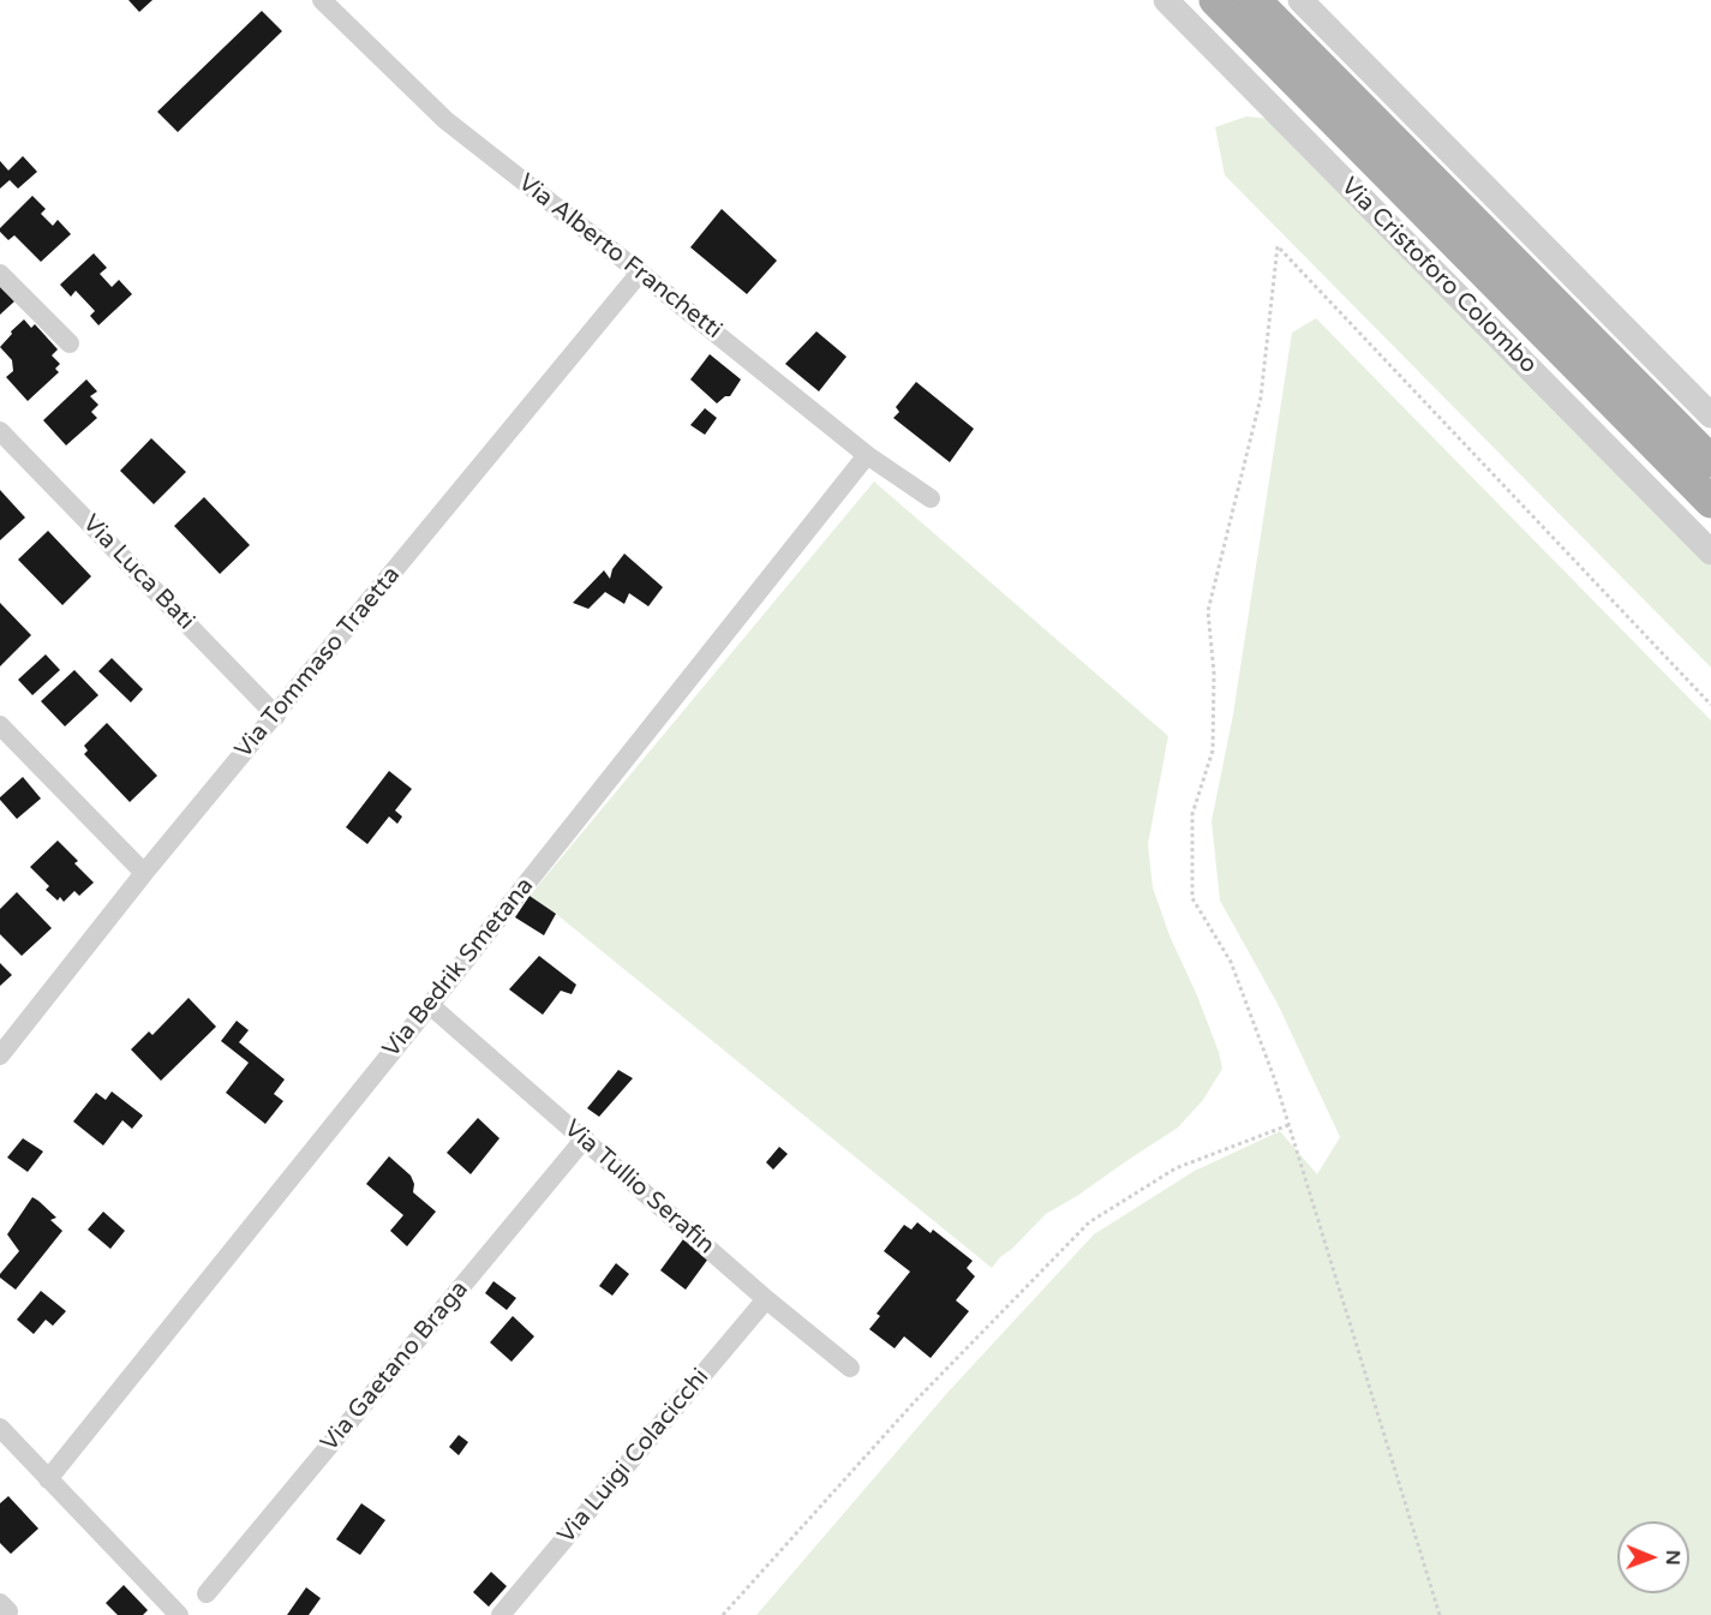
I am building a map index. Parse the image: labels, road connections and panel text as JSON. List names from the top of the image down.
{
  "streets": {
    "main road": ["Via Cristoforo Colombo"],
    "street": [
      "Via Alberto Franchetti",
      "Via Luca Bati",
      "Via Tommaso Traetta",
      "Via Bedrik Smetana",
      "Via Tullio Serafin",
      "Via Gaetano Braga",
      "Via Luigi Colacicchi"
    ]
  },
  "crossings": [
    ["Via Alberto Franchetti", "Via Tommaso Traetta"],
    ["Via Alberto Franchetti", "Via Bedrik Smetana"],
    ["Via Luca Bati", "Via Tommaso Traetta"],
    ["Via Bedrik Smetana", "Via Tullio Serafin"],
    ["Via Tullio Serafin", "Via Gaetano Braga"],
    ["Via Tullio Serafin", "Via Luigi Colacicchi"]
  ],
  "north": "right"
}
